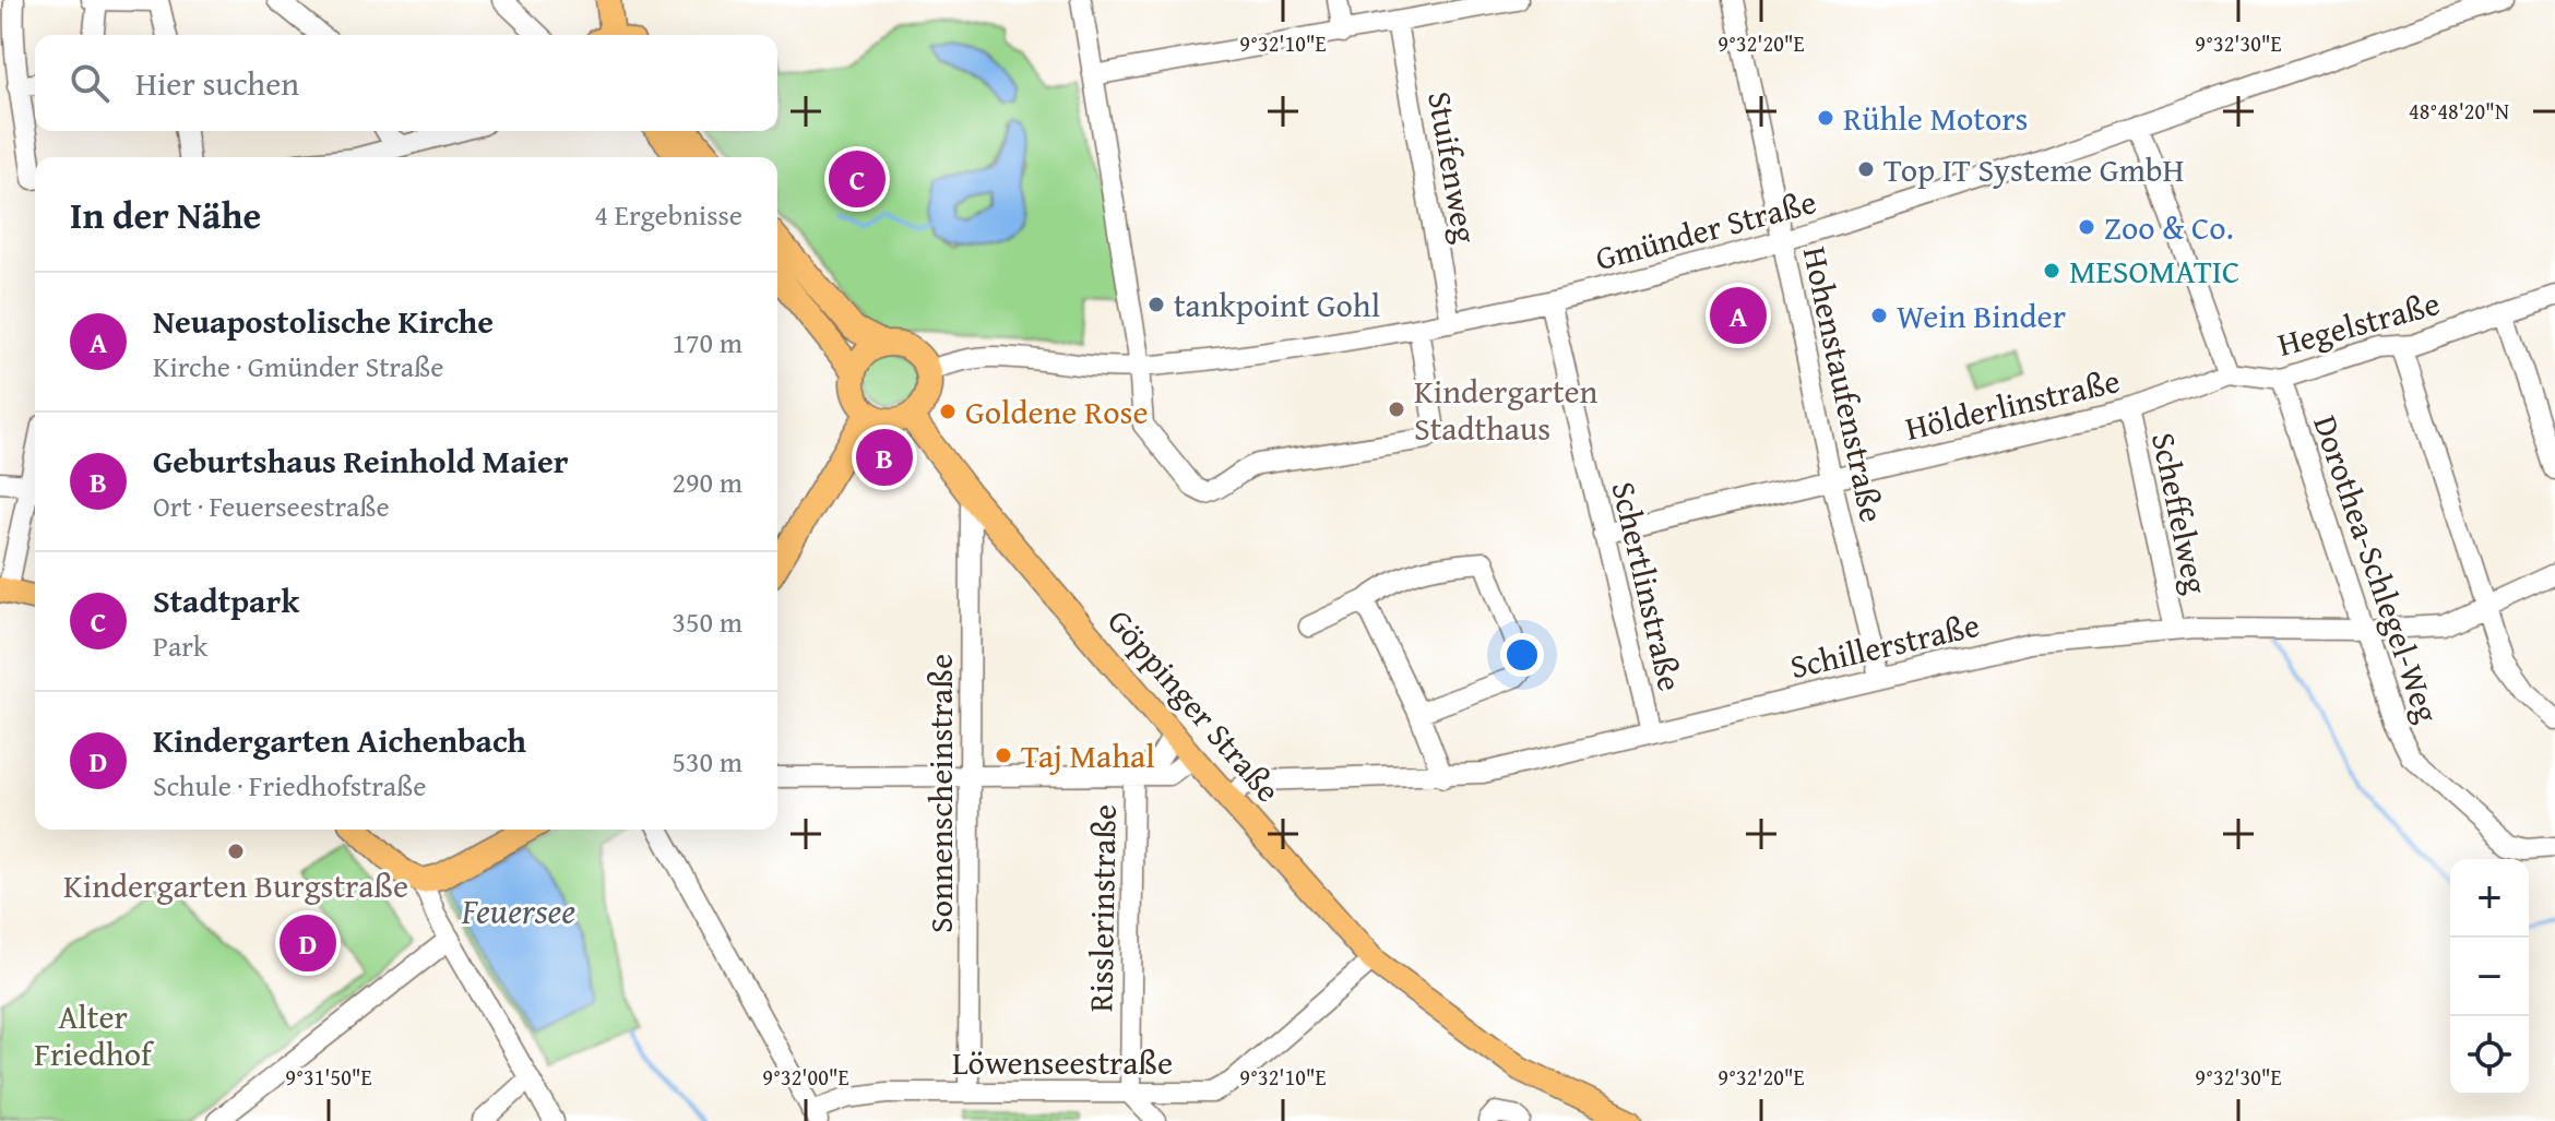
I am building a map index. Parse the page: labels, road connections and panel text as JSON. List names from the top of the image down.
{
  "streets": {
    "main road": ["Göppinger Straße"],
    "street": [
      "Stuifenweg",
      "Gmünder Straße",
      "Hegelstraße",
      "Hohenstaufenstraße",
      "Hölderlinstraße",
      "Scheffelweg",
      "Dorothea-Schlegel-Weg",
      "Schertlinstraße",
      "Schillerstraße",
      "Sonnenscheinstraße",
      "Risslerinstraße",
      "Löwenseestraße"
    ]
  },
  "crossings": [
    ["Stuifenweg", "Gmünder Straße"],
    ["Gmünder Straße", "Hohenstaufenstraße"],
    ["Gmünder Straße", "Schertlinstraße"],
    ["Gmünder Straße", "Göppinger Straße"],
    ["Hegelstraße", "Hölderlinstraße"],
    ["Hegelstraße", "Dorothea-Schlegel-Weg"],
    ["Hohenstaufenstraße", "Hölderlinstraße"],
    ["Hohenstaufenstraße", "Schillerstraße"],
    ["Hölderlinstraße", "Scheffelweg"],
    ["Hölderlinstraße", "Schertlinstraße"],
    ["Scheffelweg", "Schillerstraße"],
    ["Dorothea-Schlegel-Weg", "Schillerstraße"],
    ["Schertlinstraße", "Schillerstraße"],
    ["Schillerstraße", "Göppinger Straße"],
    ["Göppinger Straße", "Sonnenscheinstraße"],
    ["Göppinger Straße", "Löwenseestraße"],
    ["Sonnenscheinstraße", "Löwenseestraße"],
    ["Risslerinstraße", "Löwenseestraße"]
  ],
  "water": ["Feuersee"],
  "parks": ["Alter Friedhof"],
  "places": [
    "Rühle Motors",
    "Top IT Systeme GmbH",
    "Zoo & Co.",
    "MESOMATIC",
    "tankpoint Gohl",
    "Wein Binder",
    "Kindergarten Stadthaus",
    "Goldene Rose",
    "Taj Mahal",
    "Kindergarten Burgstraße"
  ],
  "page": {
    "search": "Hier suchen",
    "pins": [
      "C",
      "A",
      "B",
      "D"
    ],
    "heading": ["In der Nähe", "4 Ergebnisse"],
    "list": [
      {
        "mark": "A",
        "name": "Neuapostolische Kirche",
        "note": "Kirche · Gmünder Straße",
        "value": "170 m"
      },
      {
        "mark": "B",
        "name": "Geburtshaus Reinhold Maier",
        "note": "Ort · Feuerseestraße",
        "value": "290 m"
      },
      {
        "mark": "C",
        "name": "Stadtpark",
        "note": "Park",
        "value": "350 m"
      },
      {
        "mark": "D",
        "name": "Kindergarten Aichenbach",
        "note": "Schule · Friedhofstraße",
        "value": "530 m"
      }
    ],
    "map_buttons": ["+", "−"]
  },
  "coordinates": [
    "9°32'10\"E",
    "9°32'20\"E",
    "9°32'30\"E",
    "48°48'20\"N",
    "9°31'50\"E",
    "9°32'00\"E"
  ]
}
